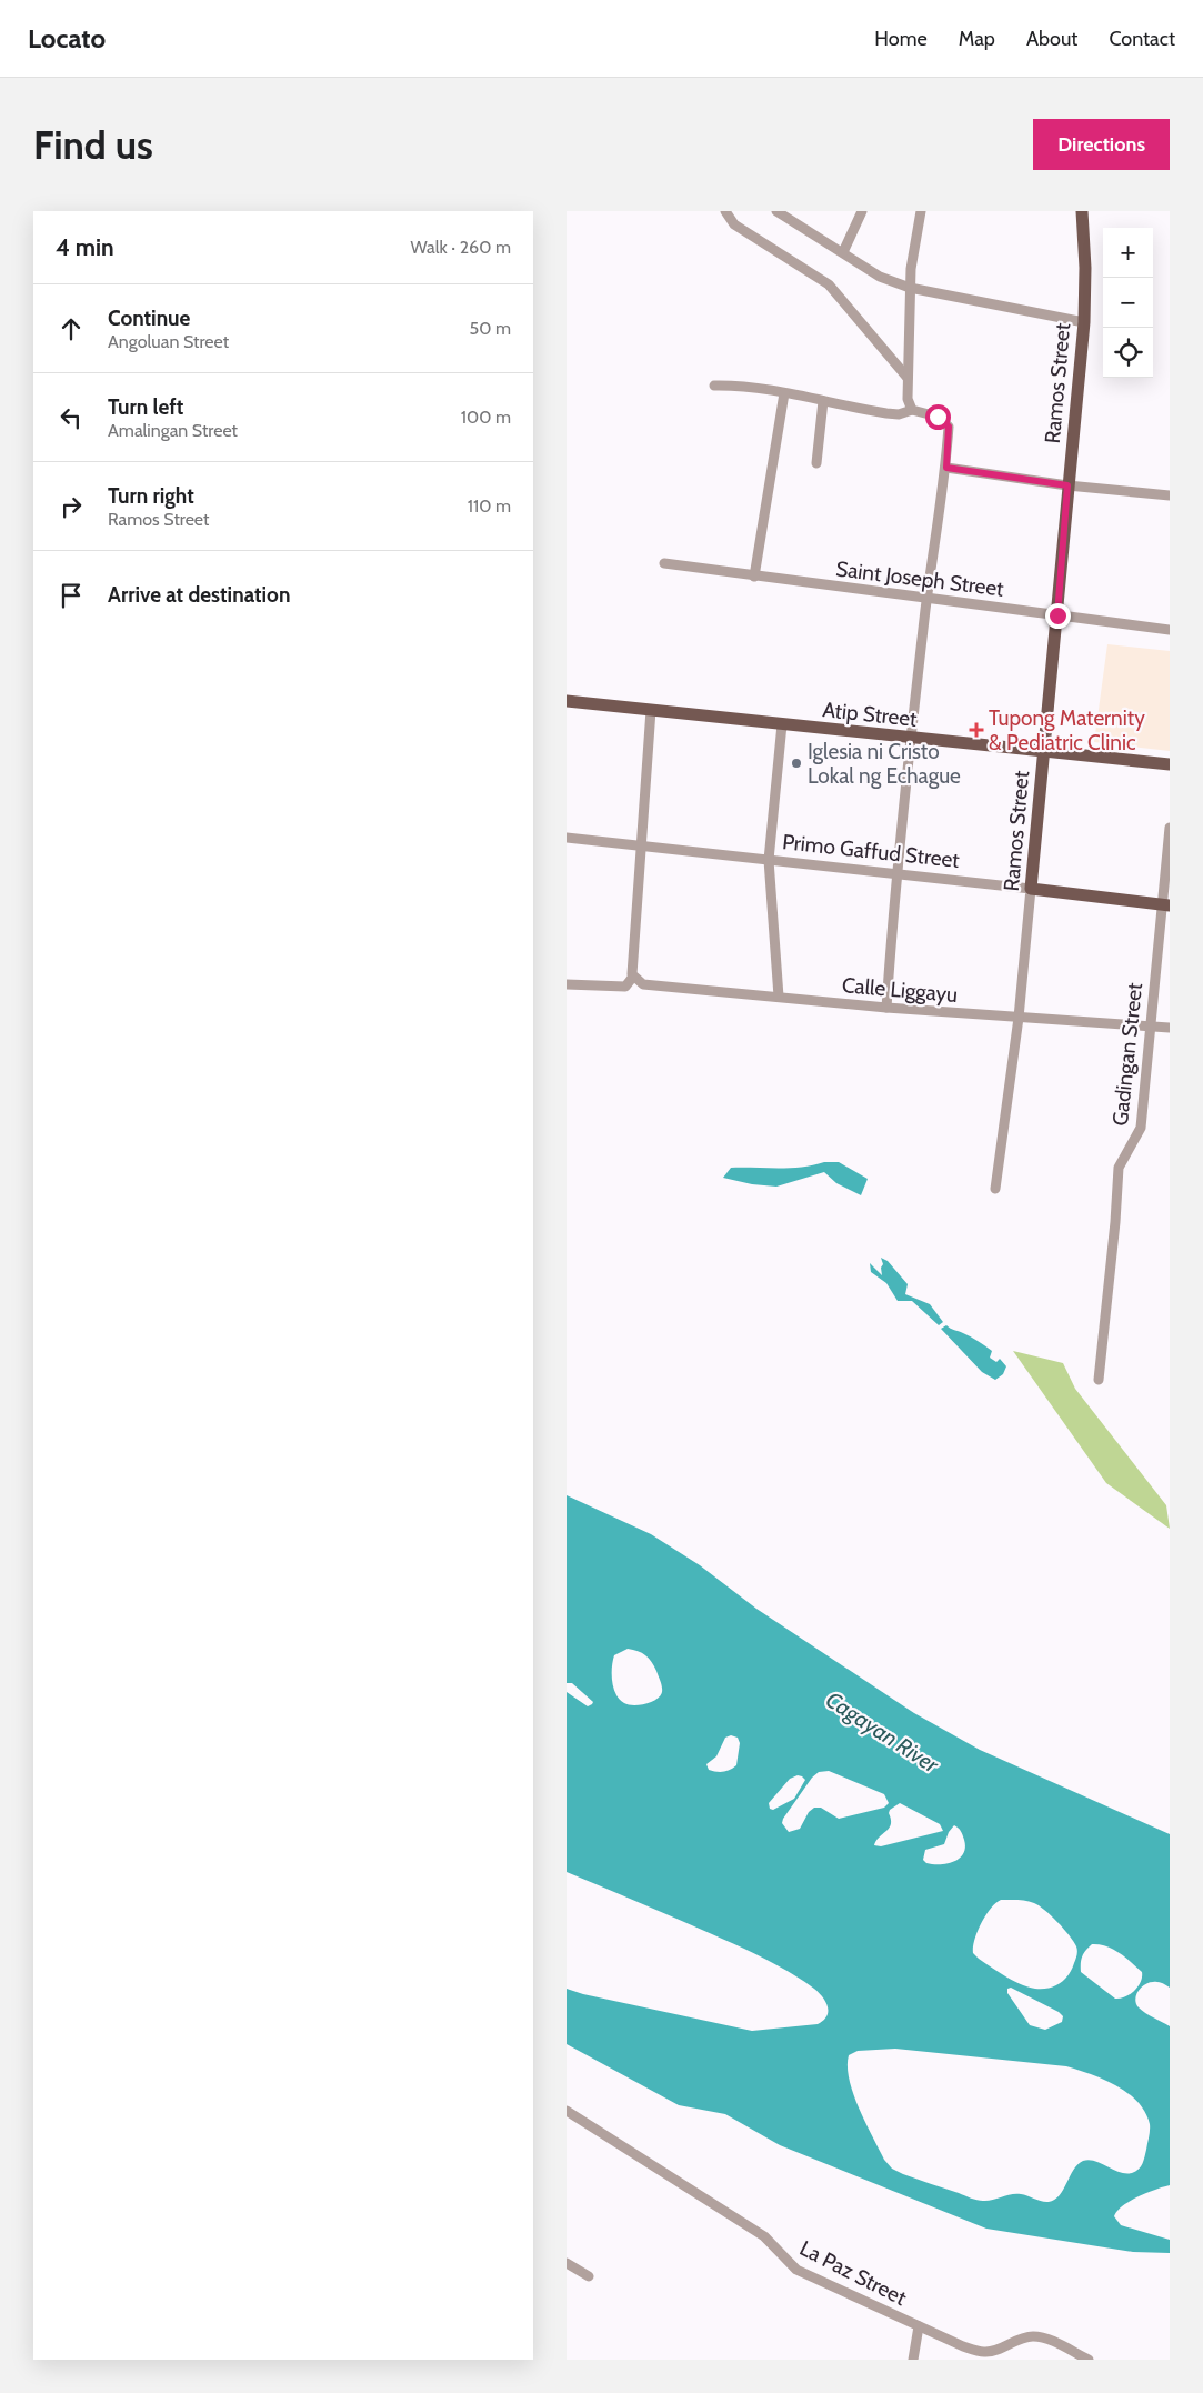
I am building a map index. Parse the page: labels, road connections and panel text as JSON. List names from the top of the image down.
{
  "streets": {
    "main road": ["Ramos Street", "Atip Street", "Primo Gaffud Street"],
    "street": [
      "Saint Joseph Street",
      "Calle Liggayu",
      "Gadingan Street",
      "La Paz Street"
    ]
  },
  "crossings": [
    ["Ramos Street", "Saint Joseph Street"],
    ["Ramos Street", "Atip Street"],
    ["Ramos Street", "Primo Gaffud Street"],
    ["Ramos Street", "Calle Liggayu"],
    ["Primo Gaffud Street", "Gadingan Street"],
    ["Calle Liggayu", "Gadingan Street"]
  ],
  "water": ["Cagayan River"],
  "places": {
    "health": ["Tupong Maternity & Pediatric Clinic"],
    "other": ["Iglesia ni Cristo Lokal ng Echague"]
  },
  "page": {
    "header": "Locato",
    "nav": [
      "Home",
      "Map",
      "About",
      "Contact"
    ],
    "buttons": "Directions",
    "title": "Find us",
    "heading": ["4 min", "Walk · 260 m"],
    "map_buttons": ["+", "−"],
    "list": [
      ["Continue", "Angoluan Street", "50 m"],
      ["Turn left", "Amalingan Street", "100 m"],
      ["Turn right", "Ramos Street", "110 m"],
      "Arrive at destination"
    ]
  }
}
